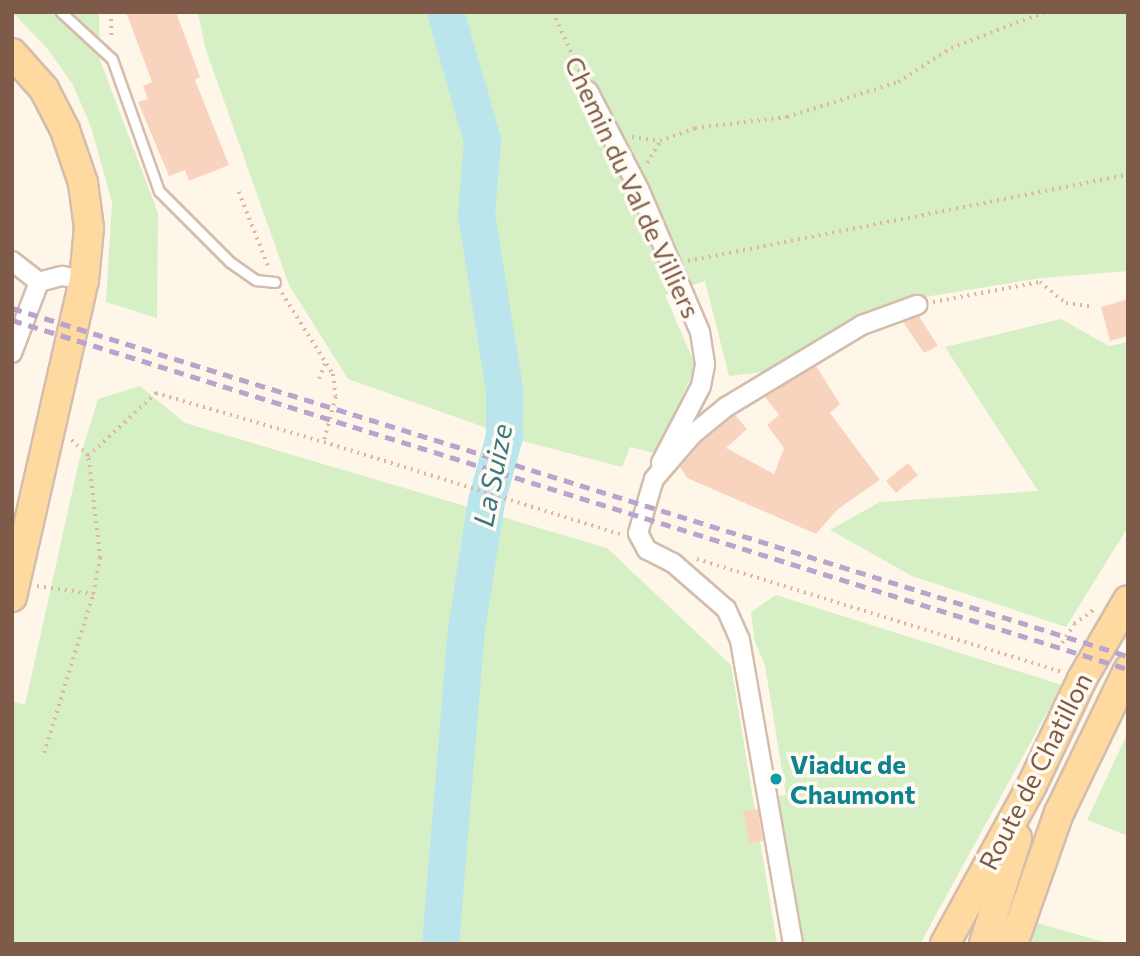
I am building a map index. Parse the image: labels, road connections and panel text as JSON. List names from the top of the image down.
{
  "streets": {
    "main road": ["Route de Chatillon"],
    "street": ["Chemin du Val de Villiers"]
  },
  "water": ["La Suize"],
  "places": ["Viaduc de Chaumont"]
}
